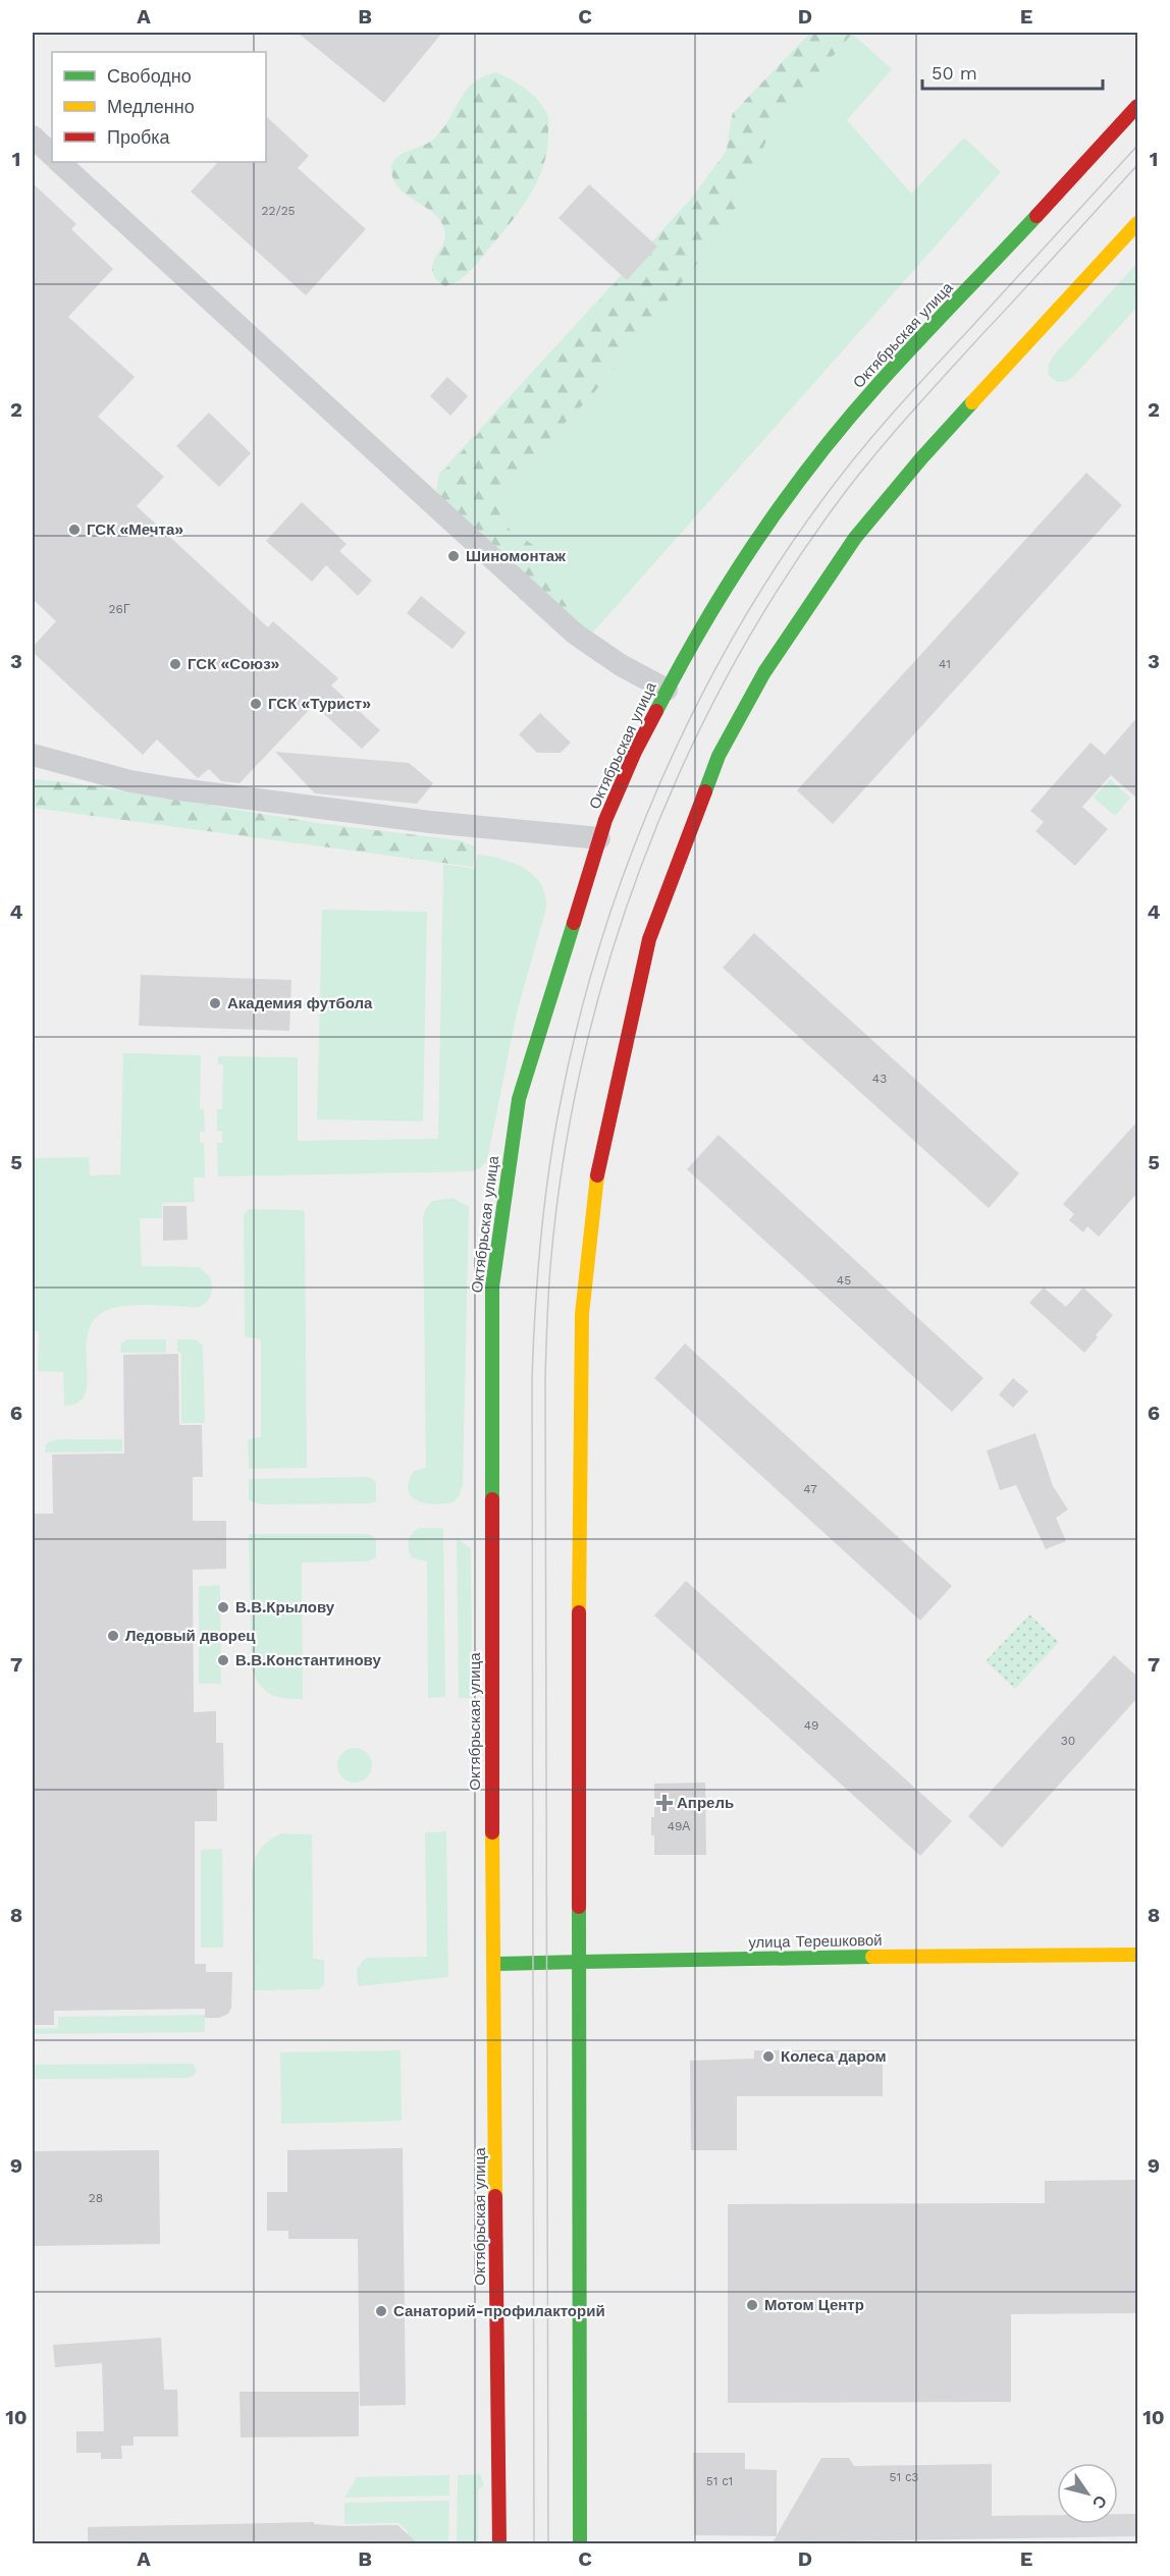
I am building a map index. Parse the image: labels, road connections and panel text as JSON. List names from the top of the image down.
{
  "streets": {
    "main road": ["Октябрьская улица", "улица Терешковой"]
  },
  "crossings": [
    ["Октябрьская улица", "улица Терешковой"]
  ],
  "places": {
    "other": [
      "ГСК «Мечта»",
      "Шиномонтаж",
      "ГСК «Союз»",
      "ГСК «Турист»",
      "Академия футбола",
      "В.В.Крылову",
      "Ледовый дворец",
      "В.В.Константинову",
      "Колеса даром",
      "Мотом Центр",
      "Санаторий-профилакторий"
    ],
    "health": ["Апрель"]
  },
  "house_numbers": [
    "22/25",
    "26Г",
    "41",
    "43",
    "45",
    "47",
    "49",
    "30",
    "49А",
    "28",
    "51 с3",
    "51 с1"
  ],
  "legend": ["Свободно", "Медленно", "Пробка"],
  "scale_bar": "50 m",
  "north": "bottom right",
  "grid": {
    "columns": [
      "A",
      "B",
      "C",
      "D",
      "E"
    ],
    "rows": [
      "1",
      "2",
      "3",
      "4",
      "5",
      "6",
      "7",
      "8",
      "9",
      "10"
    ]
  }
}
